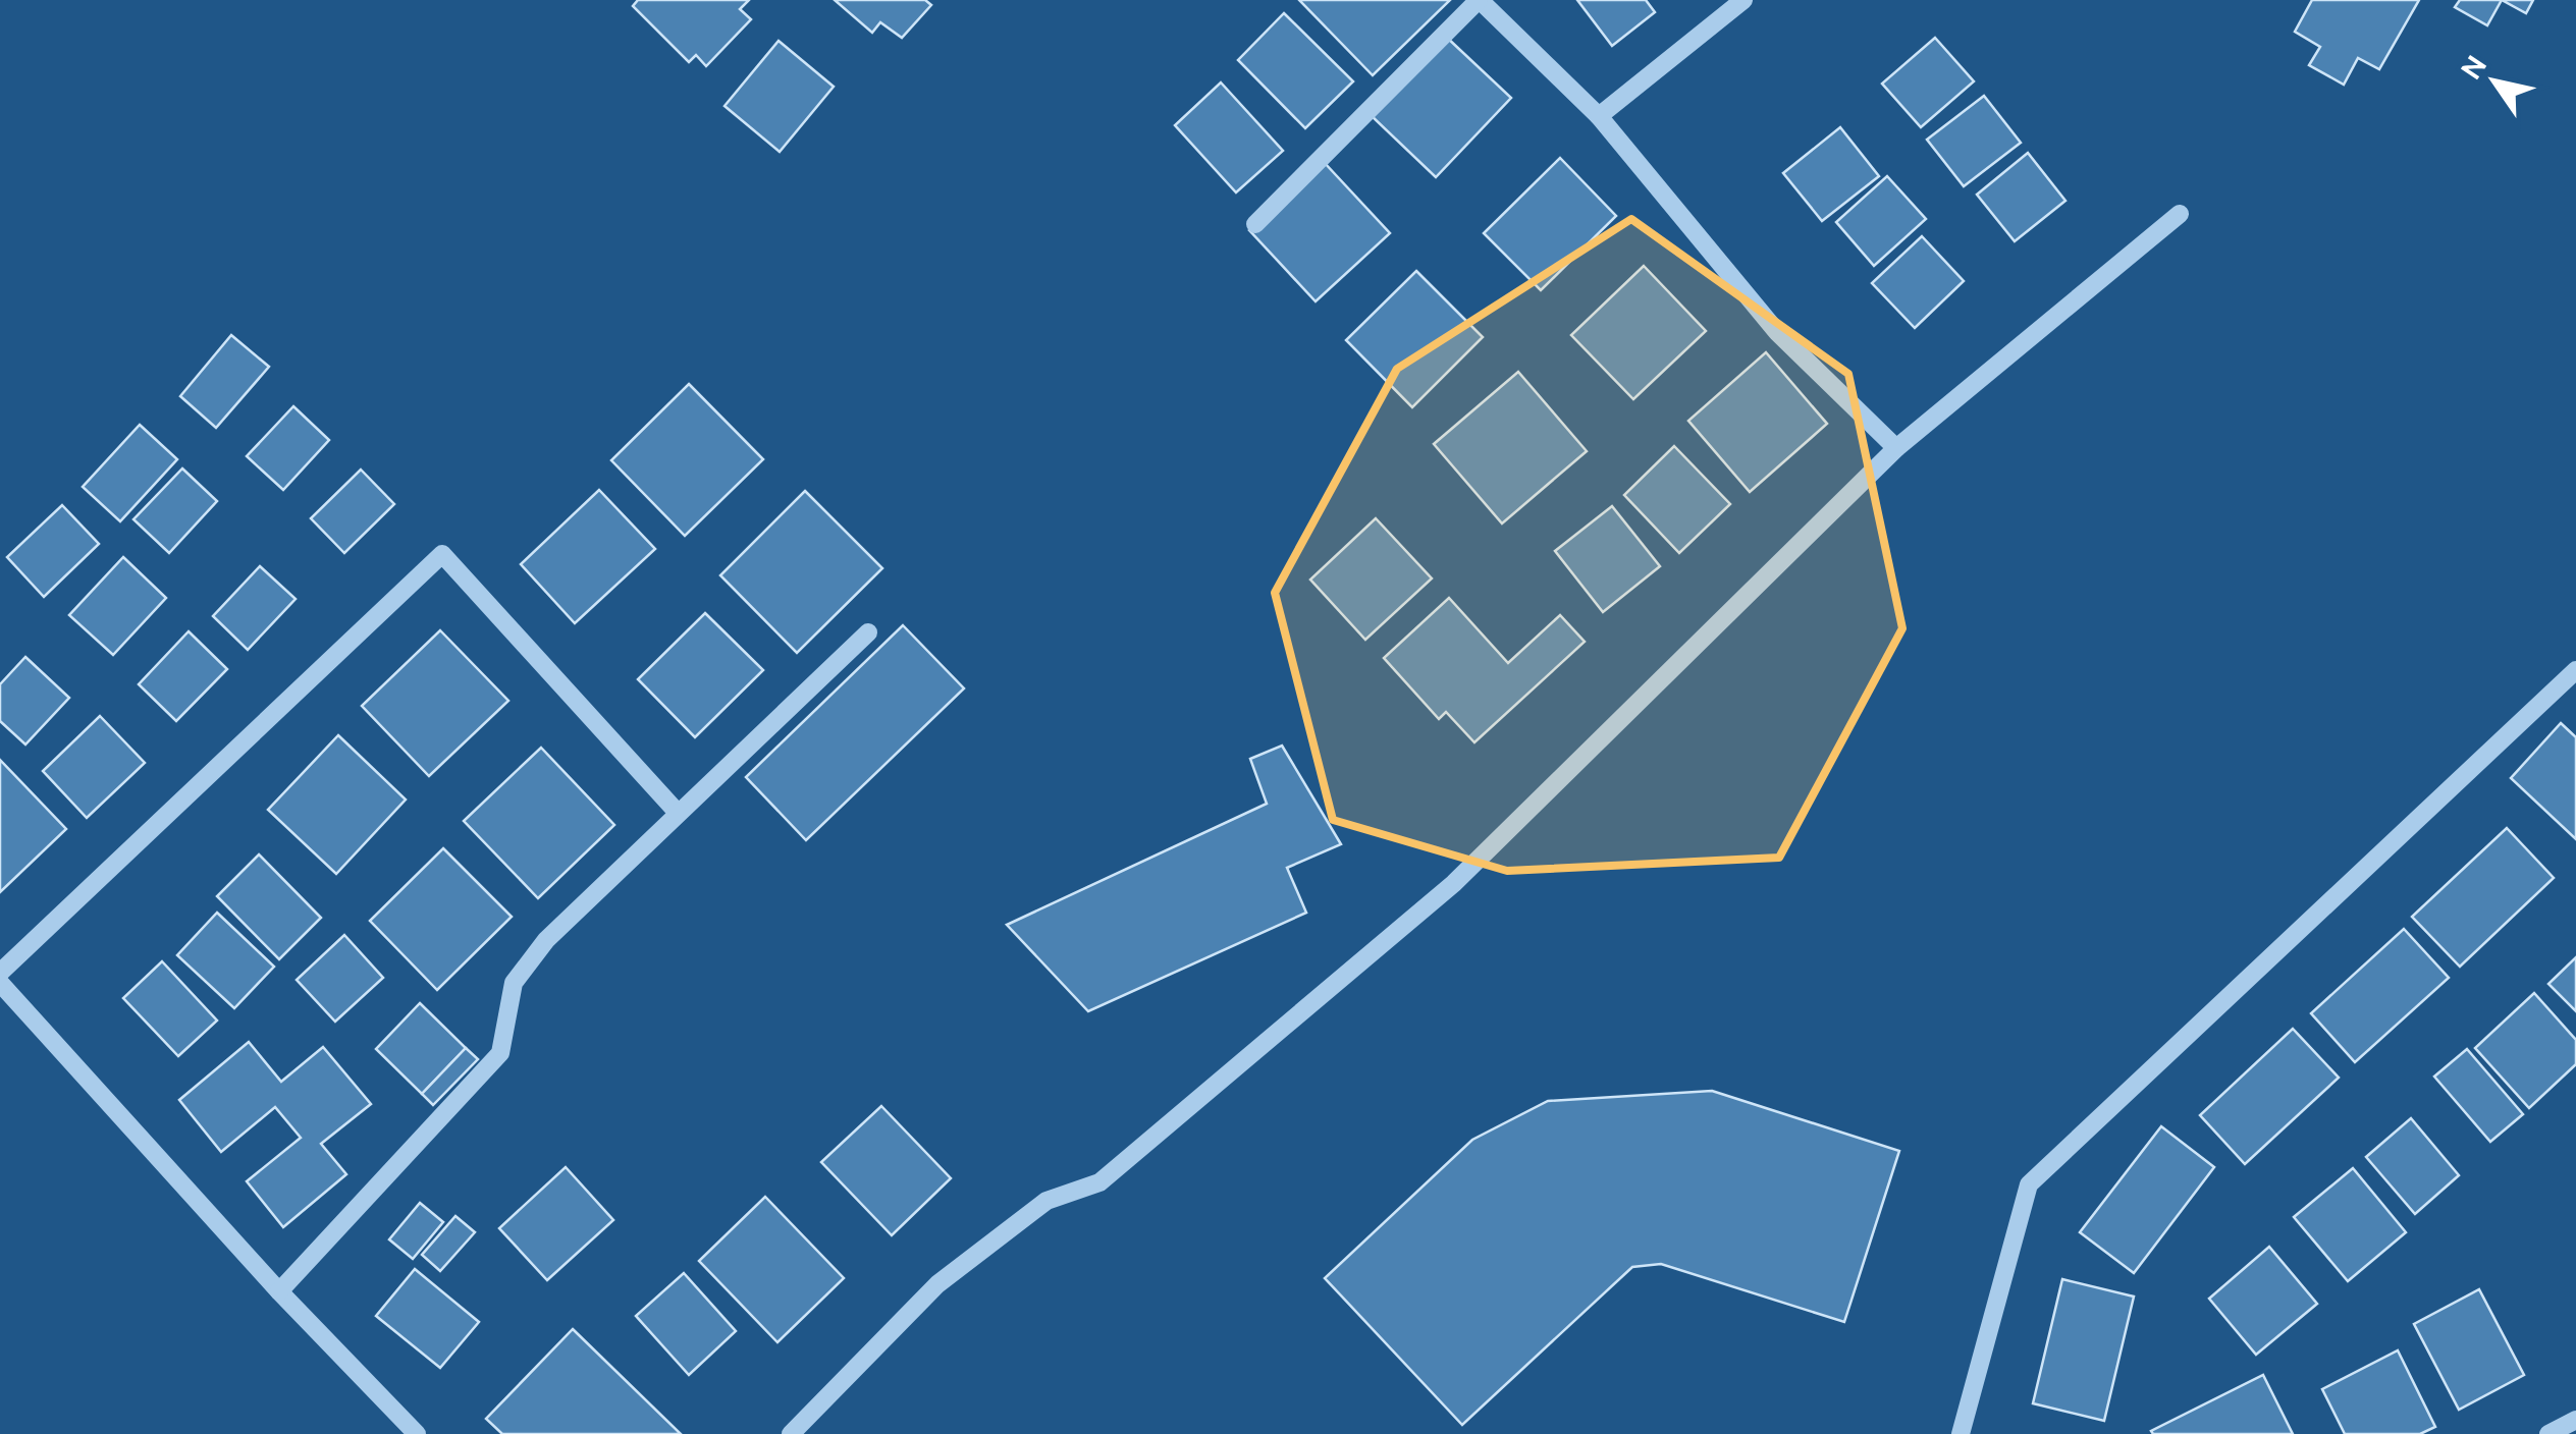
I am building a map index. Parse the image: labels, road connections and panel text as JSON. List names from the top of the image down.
{
  "north": "top left"
}
